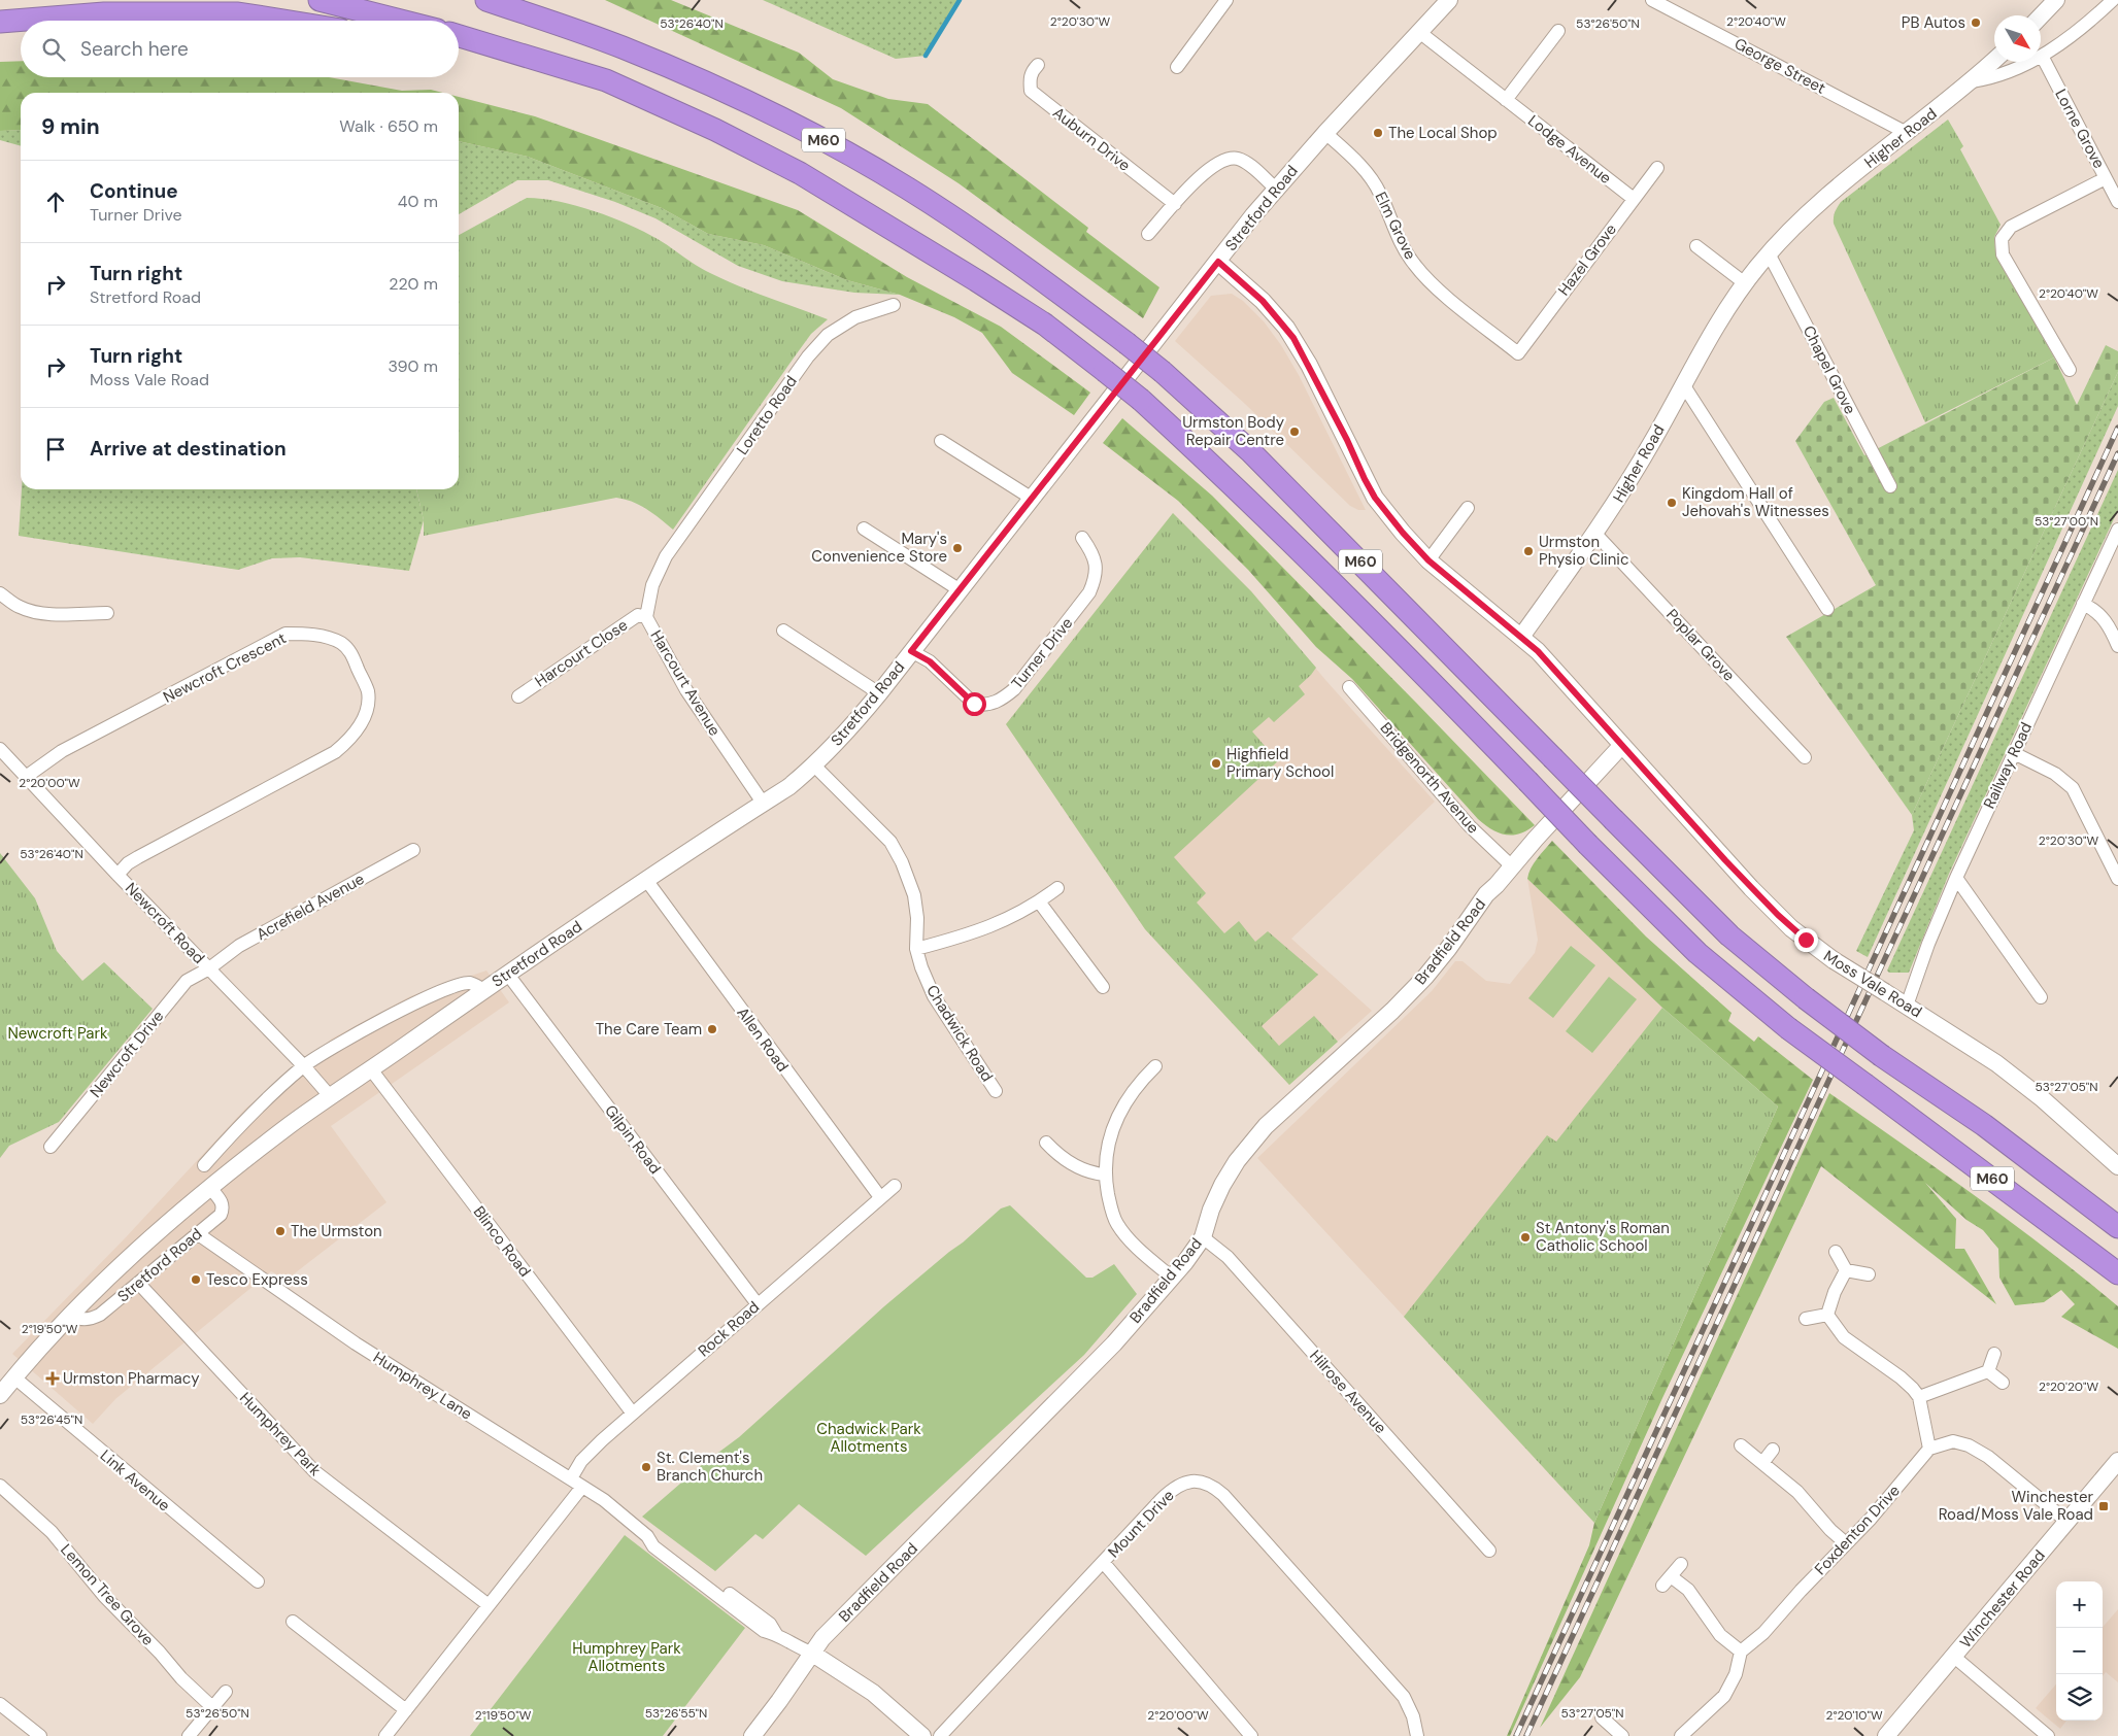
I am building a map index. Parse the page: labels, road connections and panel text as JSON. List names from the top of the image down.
{
  "streets": {
    "highway": ["M60"],
    "street": [
      "George Street",
      "Lorne Grove",
      "Higher Road",
      "Auburn Drive",
      "Lodge Avenue",
      "Stretford Road",
      "Elm Grove",
      "Hazel Grove",
      "Chapel Grove",
      "Loretto Road",
      "Poplar Grove",
      "Harcourt Close",
      "Turner Drive",
      "Newcroft Crescent",
      "Harcourt Avenue",
      "Railway Road",
      "Bridgenorth Avenue",
      "Acrefield Avenue",
      "Newcroft Road",
      "Bradfield Road",
      "Moss Vale Road",
      "Chadwick Road",
      "Allen Road",
      "Newcroft Drive",
      "Gilpin Road",
      "Blinco Road",
      "Rock Road",
      "Humphrey Lane",
      "Hilrose Avenue",
      "Humphrey Park",
      "Link Avenue",
      "Mount Drive",
      "Foxdenton Drive",
      "Lemon Tree Grove",
      "Winchester Road"
    ]
  },
  "crossings": [
    ["George Street", "Higher Road"],
    ["Lorne Grove", "Higher Road"],
    ["Higher Road", "Chapel Grove"],
    ["Higher Road", "Poplar Grove"],
    ["Higher Road", "Moss Vale Road"],
    ["Lodge Avenue", "Stretford Road"],
    ["Lodge Avenue", "Hazel Grove"],
    ["Stretford Road", "Elm Grove"],
    ["Stretford Road", "Turner Drive"],
    ["Stretford Road", "Harcourt Avenue"],
    ["Stretford Road", "Newcroft Road"],
    ["Stretford Road", "Moss Vale Road"],
    ["Stretford Road", "Chadwick Road"],
    ["Stretford Road", "Allen Road"],
    ["Stretford Road", "Gilpin Road"],
    ["Stretford Road", "Blinco Road"],
    ["Stretford Road", "Humphrey Lane"],
    ["Stretford Road", "Humphrey Park"],
    ["Stretford Road", "Link Avenue"],
    ["Elm Grove", "Hazel Grove"],
    ["Loretto Road", "Harcourt Avenue"],
    ["Harcourt Close", "Harcourt Avenue"],
    ["Newcroft Crescent", "Newcroft Road"],
    ["Railway Road", "Moss Vale Road"],
    ["Bridgenorth Avenue", "Bradfield Road"],
    ["Acrefield Avenue", "Newcroft Road"],
    ["Acrefield Avenue", "Newcroft Drive"],
    ["Newcroft Road", "Newcroft Drive"],
    ["Bradfield Road", "Moss Vale Road"],
    ["Bradfield Road", "Humphrey Lane"],
    ["Bradfield Road", "Hilrose Avenue"],
    ["Allen Road", "Rock Road"],
    ["Gilpin Road", "Rock Road"],
    ["Blinco Road", "Rock Road"],
    ["Rock Road", "Humphrey Lane"]
  ],
  "parks": ["Newcroft Park", "Chadwick Park Allotments", "Humphrey Park Allotments"],
  "places": {
    "other": [
      "PB Autos",
      "The Local Shop",
      "Urmston Body Repair Centre",
      "Kingdom Hall of Jehovah's Witnesses",
      "Mary's Convenience Store",
      "Urmston Physio Clinic",
      "Highfield Primary School",
      "The Care Team",
      "The Urmston",
      "St Antony's Roman Catholic School",
      "Tesco Express",
      "St. Clement's Branch Church"
    ],
    "health": ["Urmston Pharmacy"],
    "transit": ["Winchester Road/Moss Vale Road"]
  },
  "north": "bottom right",
  "page": {
    "search": "Search here",
    "heading": ["9 min", "Walk · 650 m"],
    "list": [
      ["Continue", "Turner Drive", "40 m"],
      ["Turn right", "Stretford Road", "220 m"],
      ["Turn right", "Moss Vale Road", "390 m"],
      "Arrive at destination"
    ],
    "map_buttons": ["+", "−"]
  },
  "coordinates": [
    "2°20'30\"W",
    "2°20'40\"W",
    "53°26'40\"N",
    "53°26'50\"N",
    "53°27'00\"N",
    "2°20'00\"W",
    "53°27'05\"N",
    "2°19'50\"W",
    "2°20'20\"W",
    "53°26'45\"N",
    "53°26'55\"N",
    "2°20'10\"W"
  ]
}
